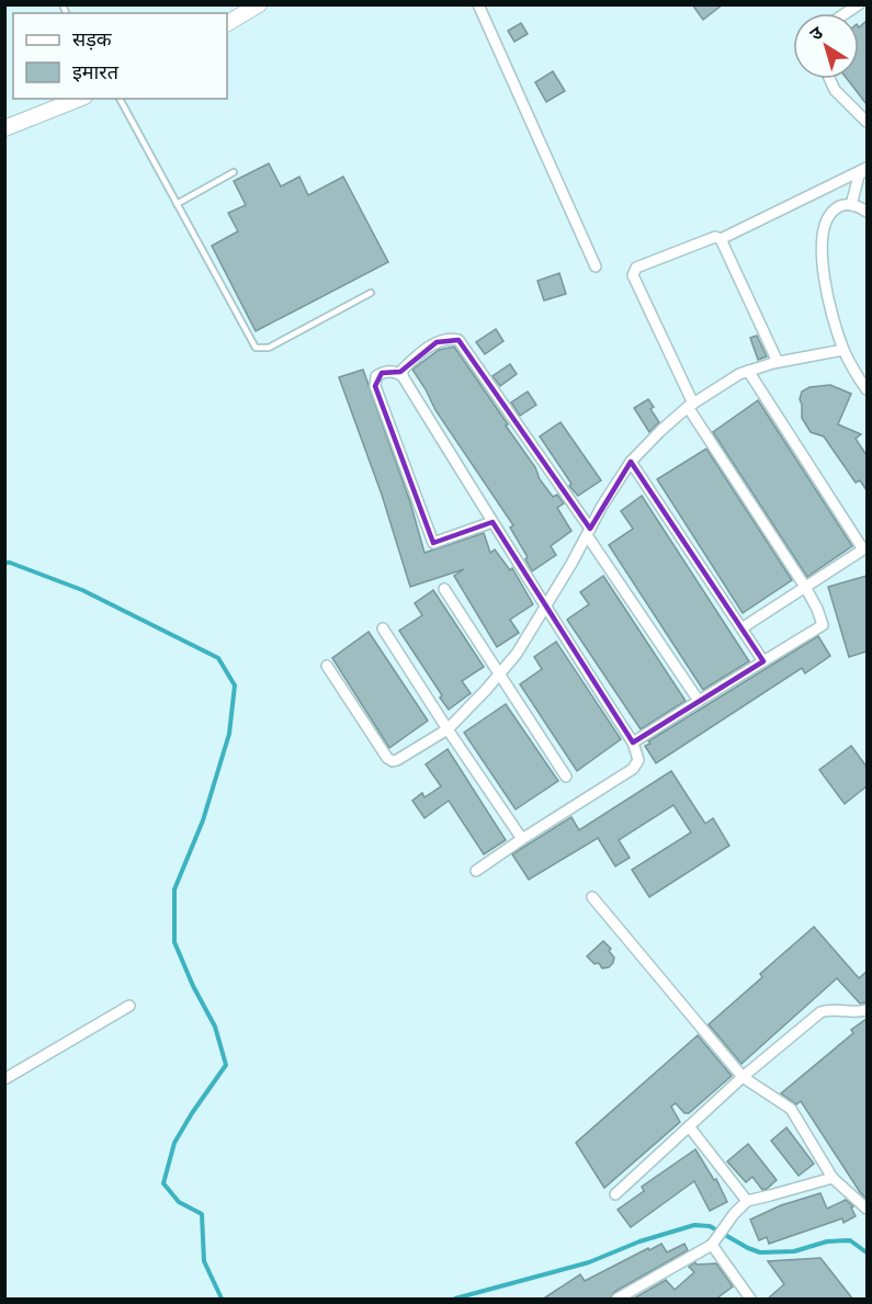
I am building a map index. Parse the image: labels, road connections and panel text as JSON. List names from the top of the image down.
{
  "legend": ["सड़क", "इमारत"],
  "north": "top left"
}
